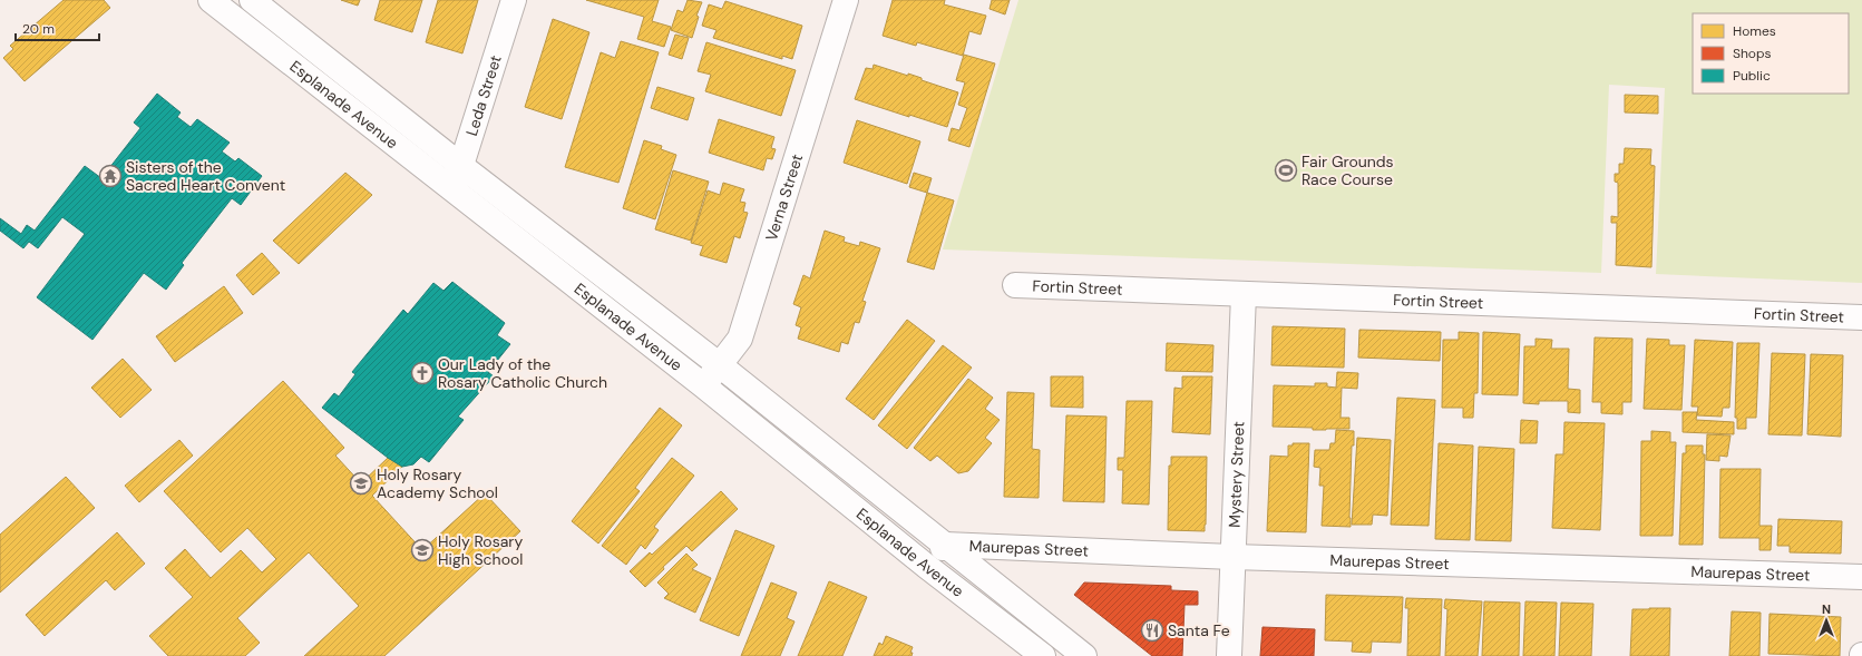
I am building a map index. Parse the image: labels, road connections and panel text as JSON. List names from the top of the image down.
{
  "streets": {
    "street": [
      "Leda Street",
      "Esplanade Avenue",
      "Verna Street",
      "Fortin Street",
      "Mystery Street",
      "Maurepas Street"
    ]
  },
  "crossings": [
    ["Leda Street", "Esplanade Avenue"],
    ["Esplanade Avenue", "Verna Street"],
    ["Esplanade Avenue", "Maurepas Street"],
    ["Fortin Street", "Mystery Street"],
    ["Mystery Street", "Maurepas Street"]
  ],
  "places": {
    "sports": ["Fair Grounds Race Course"],
    "temple": ["Sisters of the Sacred Heart Convent"],
    "church": ["Our Lady of the Rosary Catholic Church"],
    "school or university": ["Holy Rosary Academy School", "Holy Rosary High School"],
    "restaurant": ["Santa Fe"]
  },
  "legend": ["Homes", "Shops", "Public"],
  "scale_bar": "20 m",
  "north": "top"
}
